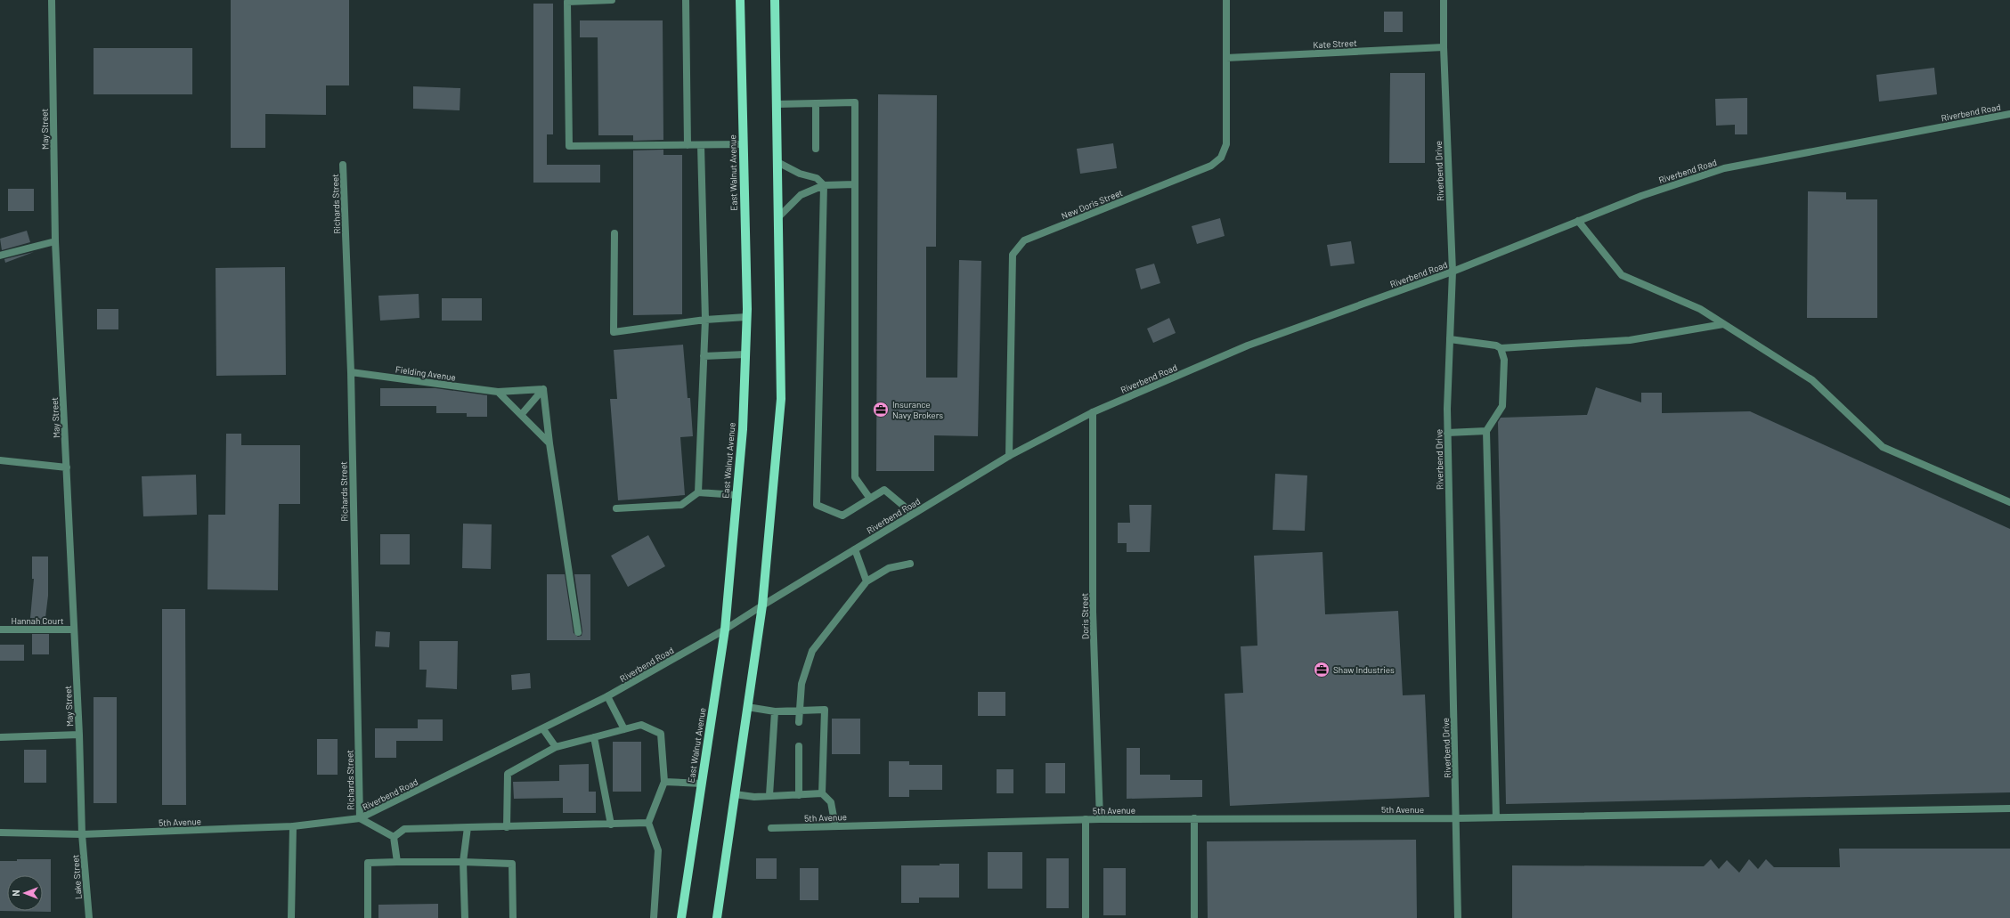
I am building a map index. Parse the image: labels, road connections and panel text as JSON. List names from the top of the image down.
{
  "streets": {
    "main road": ["East Walnut Avenue"],
    "street": [
      "Kate Street",
      "Riverbend Road",
      "May Street",
      "Riverbend Drive",
      "Richards Street",
      "New Doris Street",
      "Fielding Avenue",
      "Doris Street",
      "Hannah Court",
      "5th Avenue",
      "Lake Street"
    ]
  },
  "crossings": [
    ["Kate Street", "Riverbend Drive"],
    ["Kate Street", "New Doris Street"],
    ["Riverbend Road", "Riverbend Drive"],
    ["Riverbend Road", "East Walnut Avenue"],
    ["Riverbend Road", "Richards Street"],
    ["Riverbend Road", "New Doris Street"],
    ["Riverbend Road", "Doris Street"],
    ["Riverbend Road", "5th Avenue"],
    ["May Street", "Hannah Court"],
    ["May Street", "5th Avenue"],
    ["May Street", "Lake Street"],
    ["Riverbend Drive", "5th Avenue"],
    ["Richards Street", "Fielding Avenue"],
    ["Richards Street", "5th Avenue"],
    ["Doris Street", "5th Avenue"],
    ["5th Avenue", "Lake Street"]
  ],
  "places": {
    "office": ["Insurance Navy Brokers", "Shaw Industries"]
  },
  "north": "left"
}
